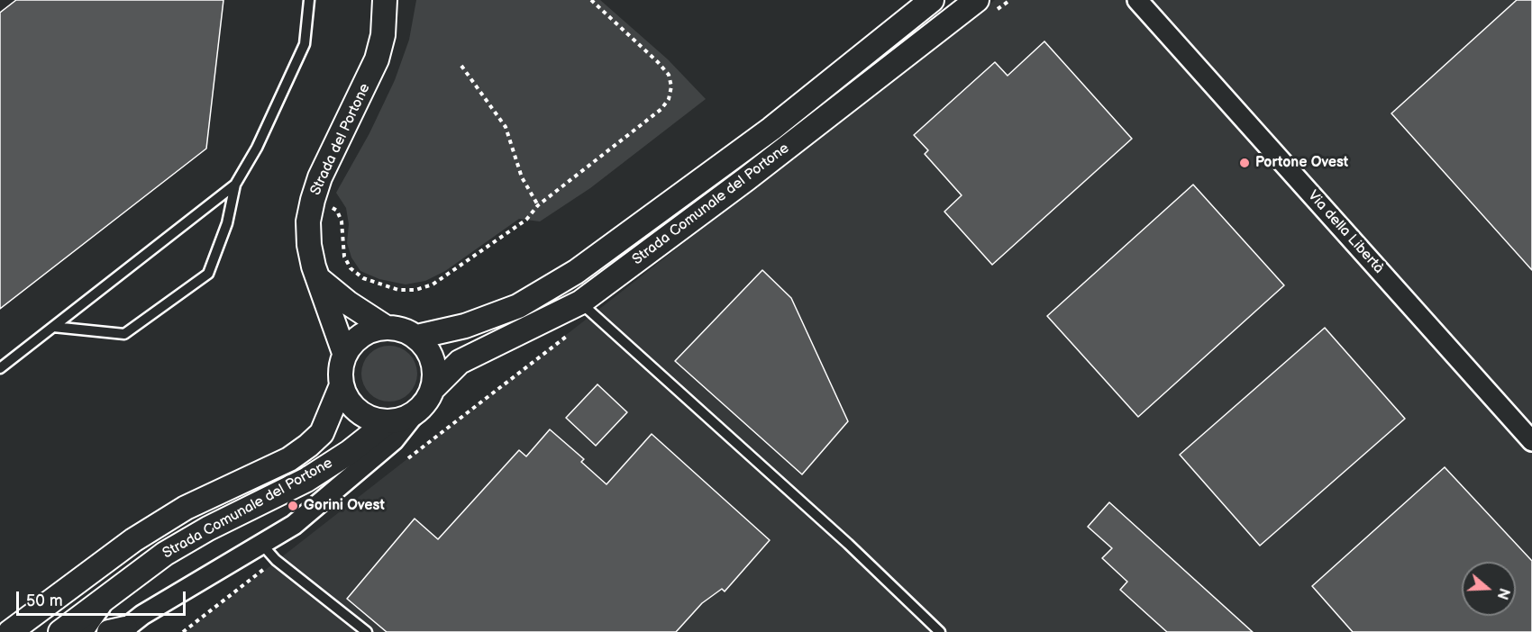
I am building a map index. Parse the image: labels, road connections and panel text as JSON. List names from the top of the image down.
{
  "streets": {
    "street": ["Strada del Portone", "Strada Comunale del Portone", "Via della Libertà"]
  },
  "crossings": [
    ["Strada del Portone", "Strada Comunale del Portone"]
  ],
  "places": ["Portone Ovest", "Gorini Ovest"],
  "scale_bar": "50 m",
  "north": "right"
}
